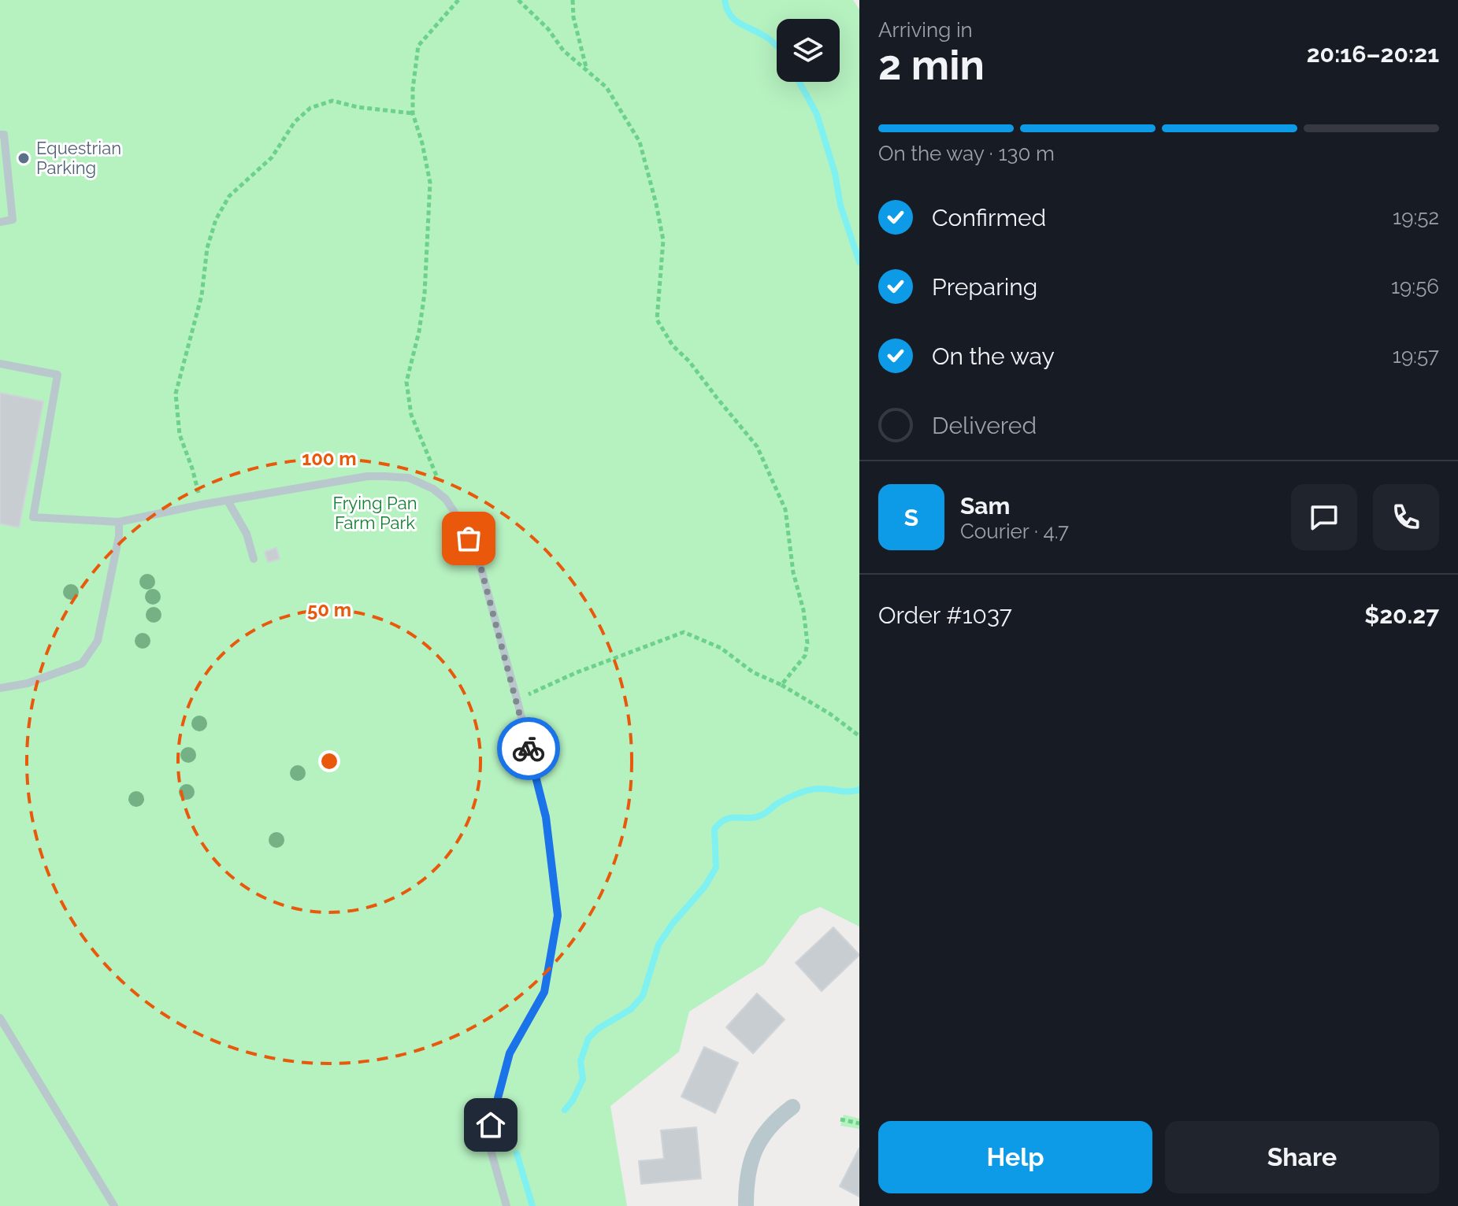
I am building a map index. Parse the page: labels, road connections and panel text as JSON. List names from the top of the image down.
{
  "parks": ["Frying Pan Farm Park"],
  "places": ["Equestrian Parking"],
  "page": {
    "heading": ["2 min", "Arriving in", "20:16–20:21"],
    "panel": [
      "Sam",
      "Courier · 4.7",
      "Order #1037",
      "$20.27"
    ],
    "bar": "On the way · 130 m",
    "list": [
      ["Confirmed", "19:52"],
      ["Preparing", "19:56"],
      ["On the way", "19:57"],
      "Delivered"
    ],
    "round": "S",
    "buttons": ["Help", "Share"]
  },
  "rings": ["100 m", "50 m"]
}
